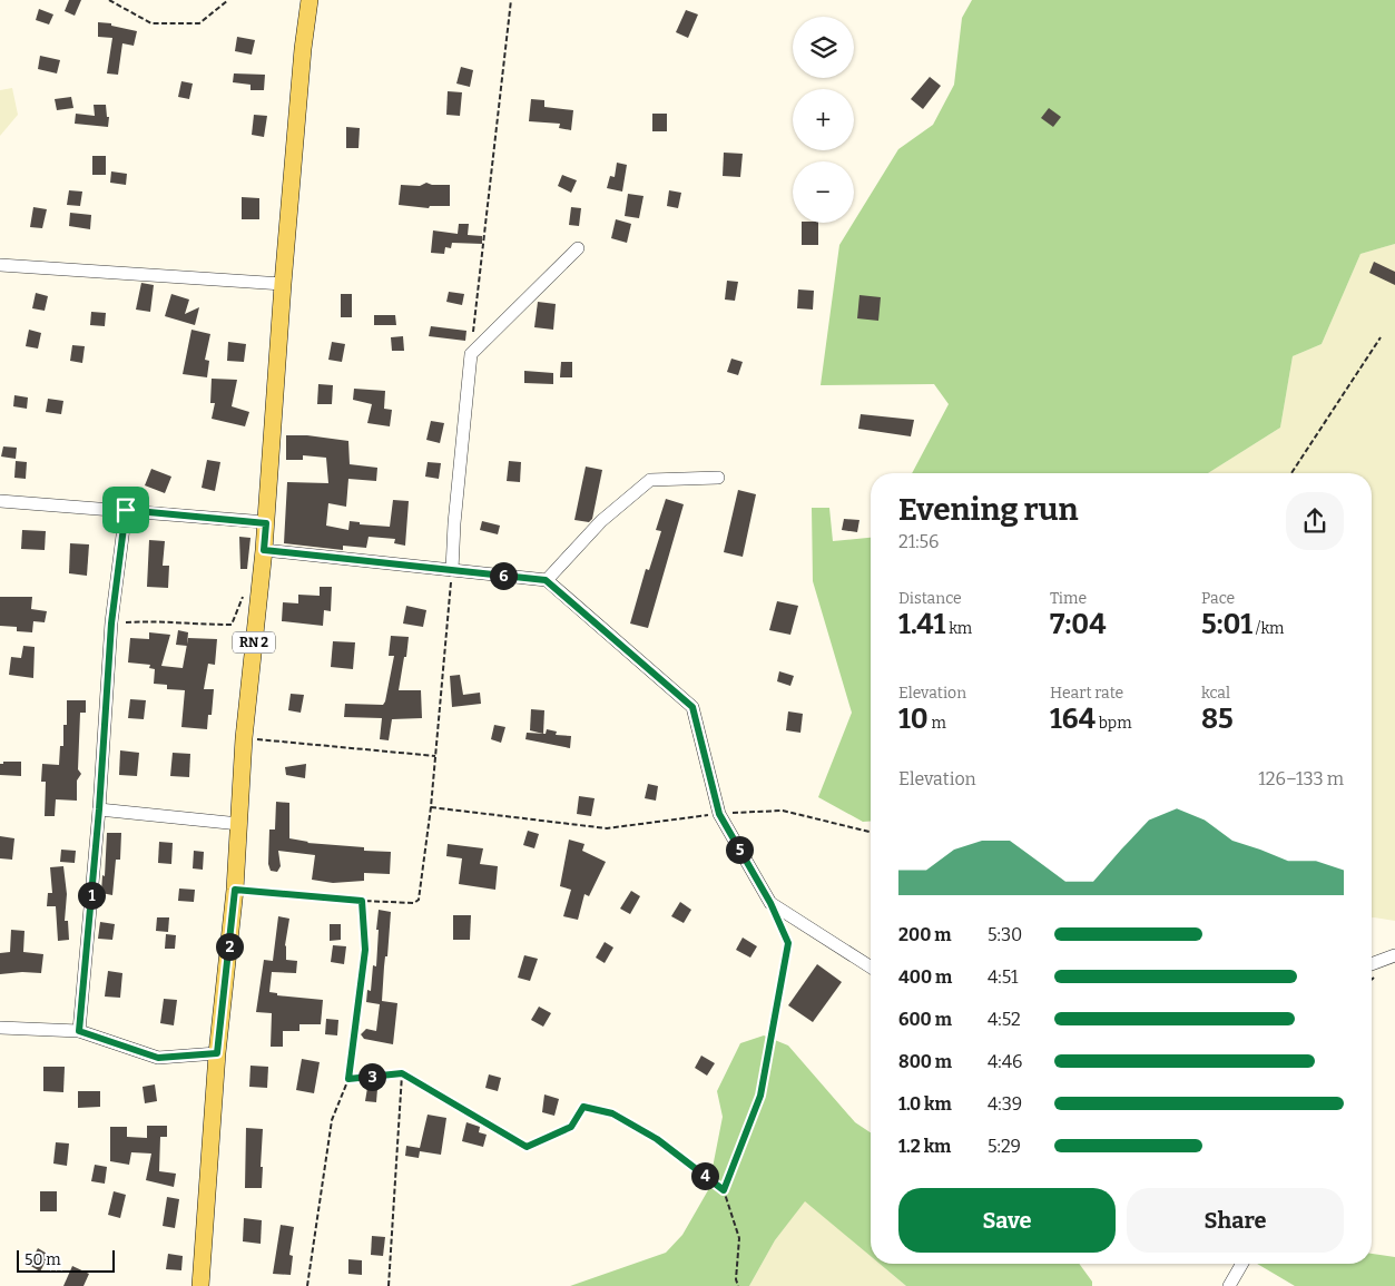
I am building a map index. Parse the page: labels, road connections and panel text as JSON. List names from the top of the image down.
{
  "streets": {
    "main road": ["RN 2"]
  },
  "scale_bar": "50 m",
  "page": {
    "map_buttons": ["+", "−"],
    "heading": ["Evening run", "21:56"],
    "pins": [
      "6",
      "5",
      "1",
      "2",
      "3",
      "4"
    ],
    "stats": [
      ["Distance", "1.41 km"],
      ["Time", "7:04"],
      ["Pace", "5:01 /km"],
      ["Elevation", "10 m"],
      ["Heart rate", "164 bpm"],
      ["kcal", "85"]
    ],
    "chart": ["Elevation", "126–133 m"],
    "list": [
      {
        "name": "200 m",
        "note": "5:30"
      },
      {
        "name": "400 m",
        "note": "4:51"
      },
      {
        "name": "600 m",
        "note": "4:52"
      },
      {
        "name": "800 m",
        "note": "4:46"
      },
      {
        "name": "1.0 km",
        "note": "4:39"
      },
      {
        "name": "1.2 km",
        "note": "5:29"
      }
    ],
    "buttons": ["Save", "Share"],
    "scale": "50 m"
  }
}
